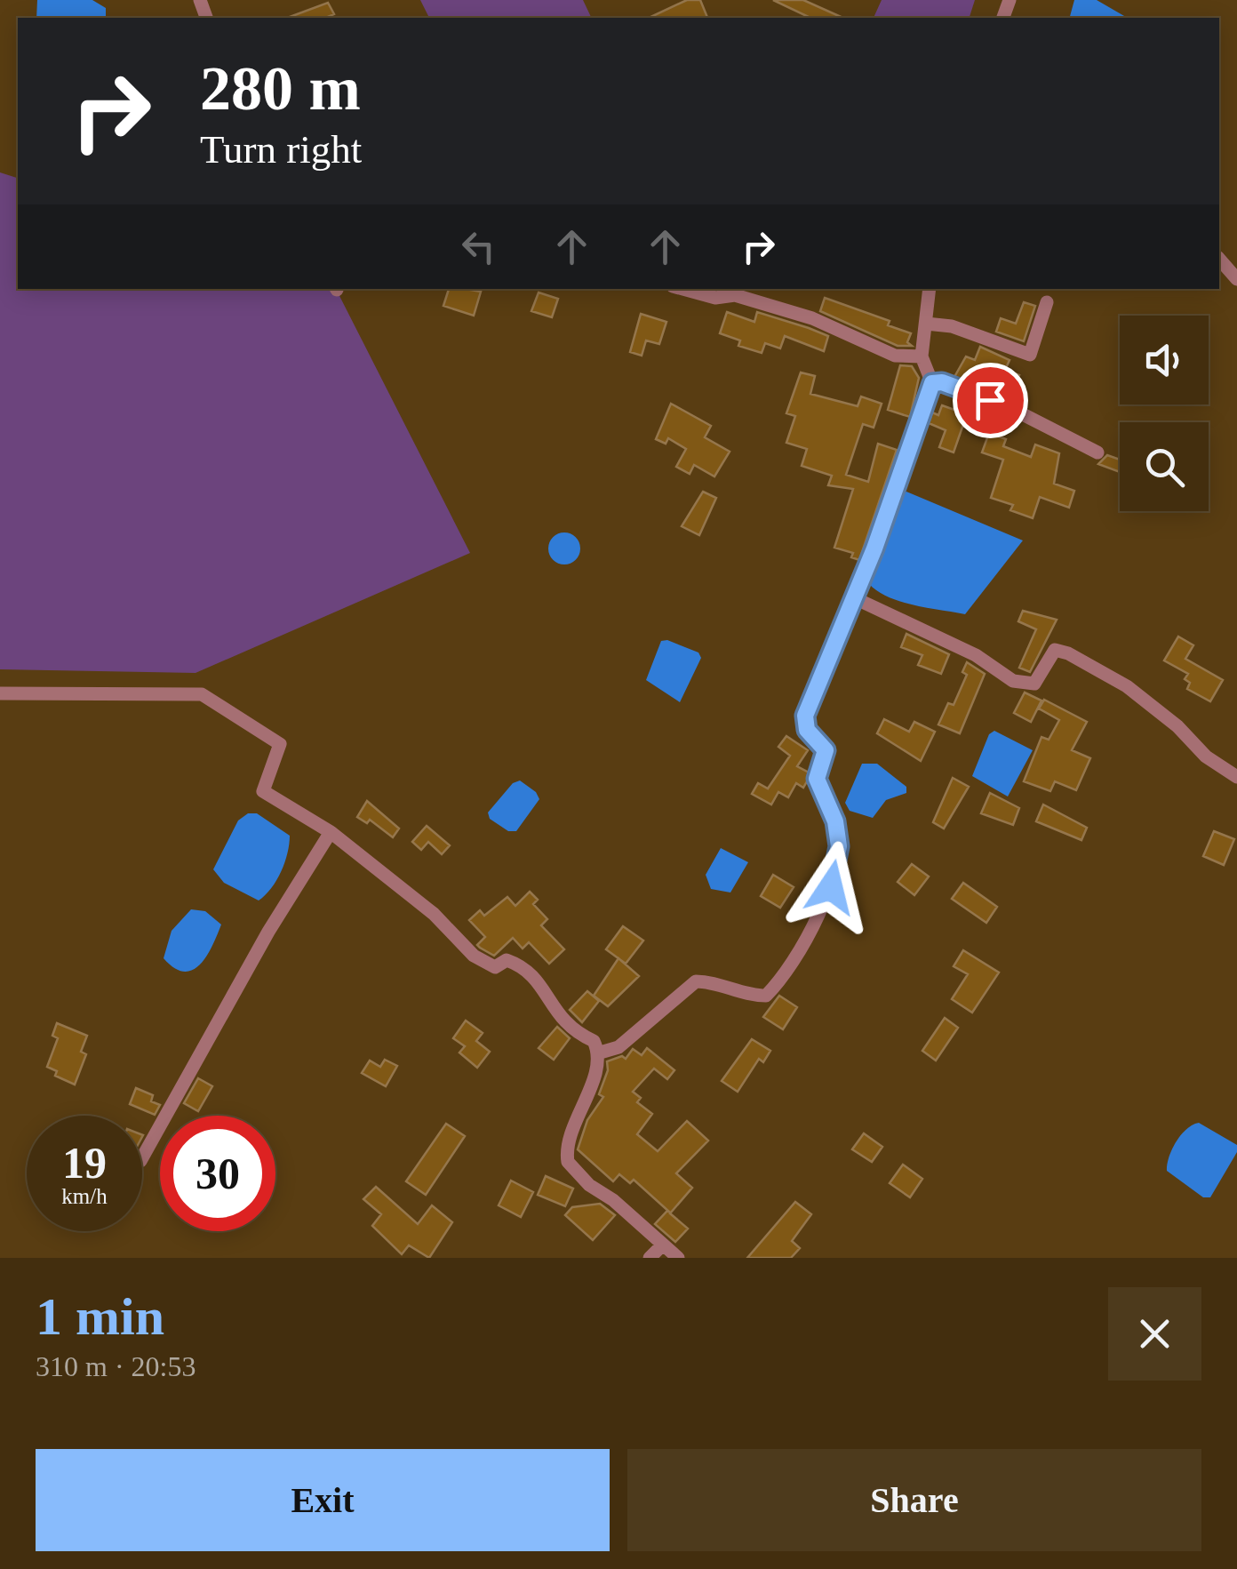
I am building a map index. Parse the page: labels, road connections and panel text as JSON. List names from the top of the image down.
{
  "page": {
    "turn": ["280 m", "Turn right"],
    "speed": "19 km/h",
    "limit": "30",
    "heading": ["1 min", "310 m · 20:53"],
    "buttons": ["Exit", "Share"]
  }
}
